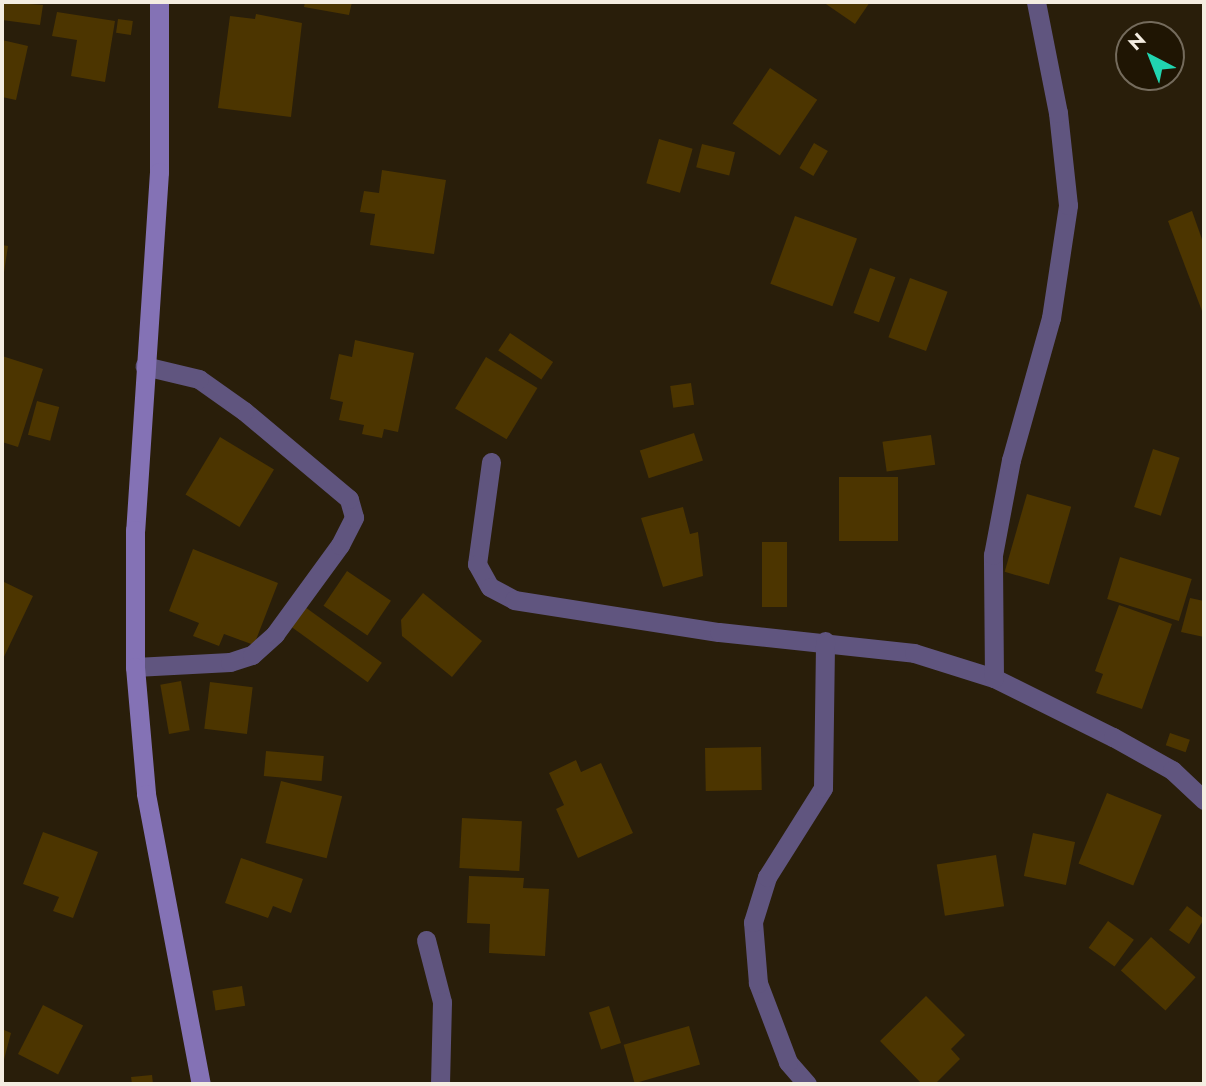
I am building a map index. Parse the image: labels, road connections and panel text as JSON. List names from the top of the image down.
{
  "north": "top left"
}
